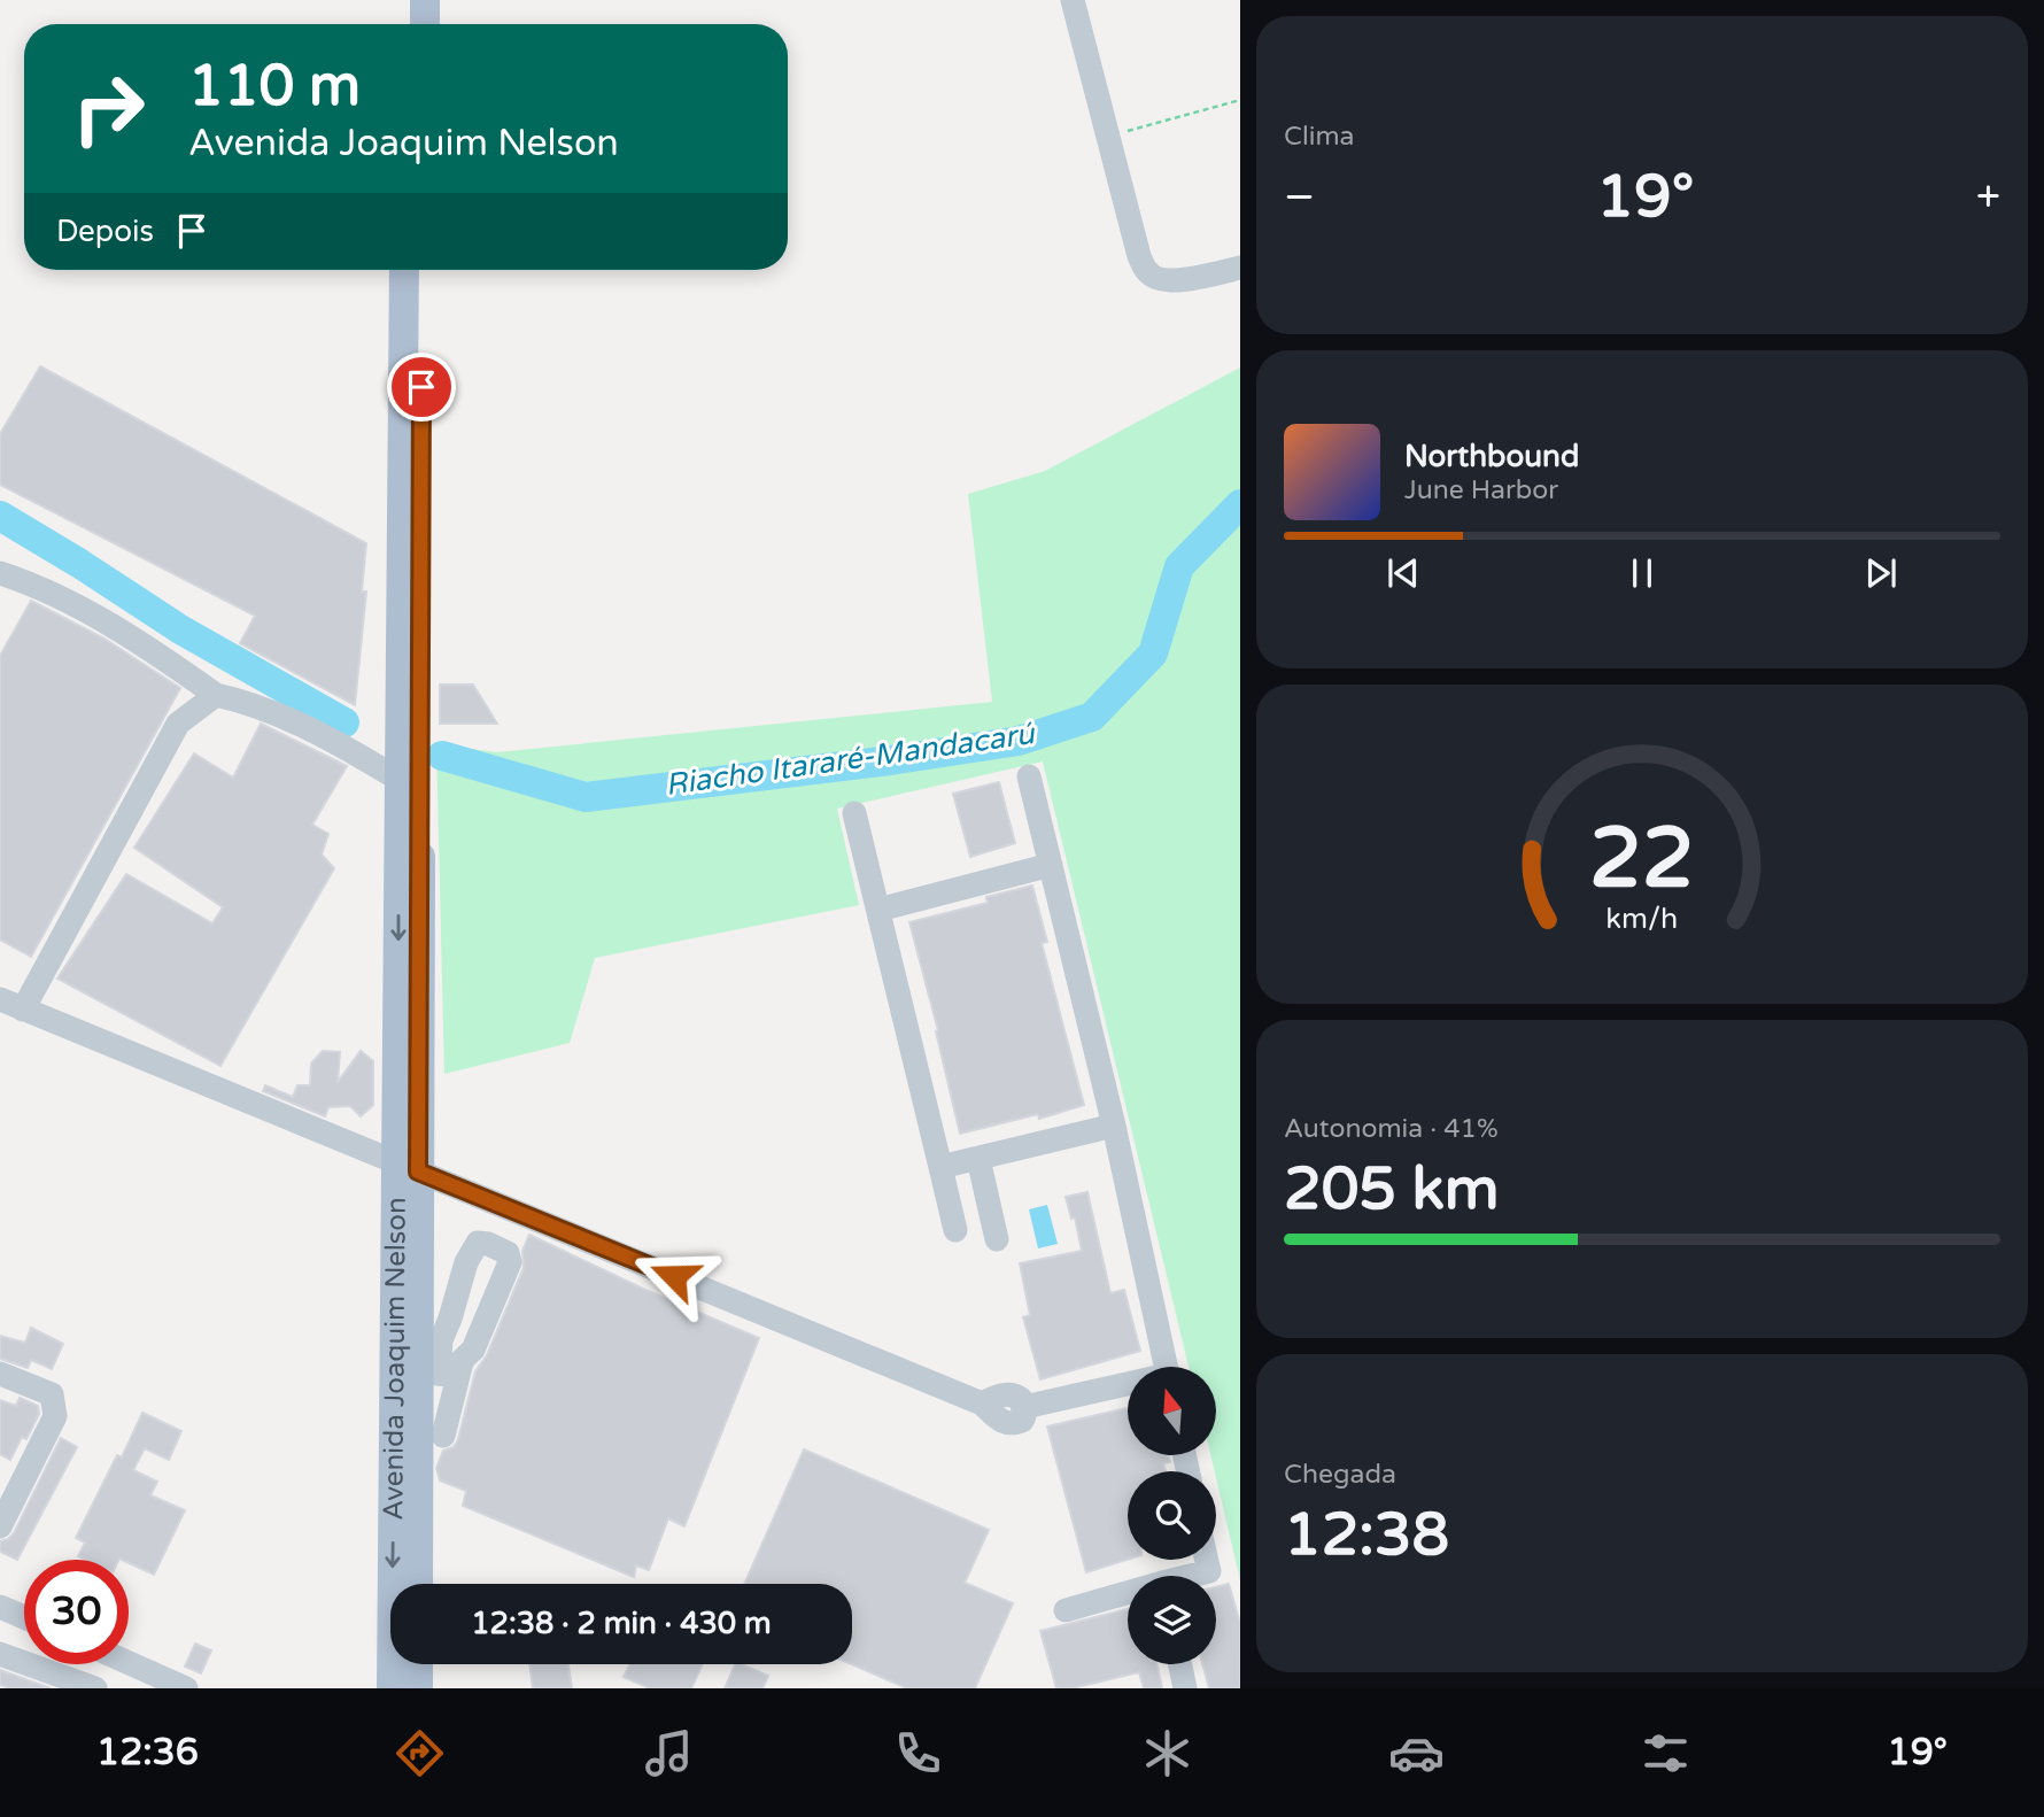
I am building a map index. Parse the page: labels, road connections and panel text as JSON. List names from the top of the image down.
{
  "streets": {
    "main road": ["Avenida Joaquim Nelson"]
  },
  "water": ["Riacho Itararé-Mandacarú"],
  "north": "top",
  "page": {
    "tile": [
      "Clima",
      ["Autonomia · 41%", "205 km"],
      ["Chegada", "12:38"]
    ],
    "turn": ["110 m", "Avenida Joaquim Nelson"],
    "heat": ["−", "19°", "+"],
    "then": "Depois",
    "song": ["Northbound", "June Harbor"],
    "limit": "30",
    "trip": "12:38 · 2 min · 430 m",
    "tabs": ["12:36", "19°"],
    "gauge": ["22", "km/h"]
  }
}
